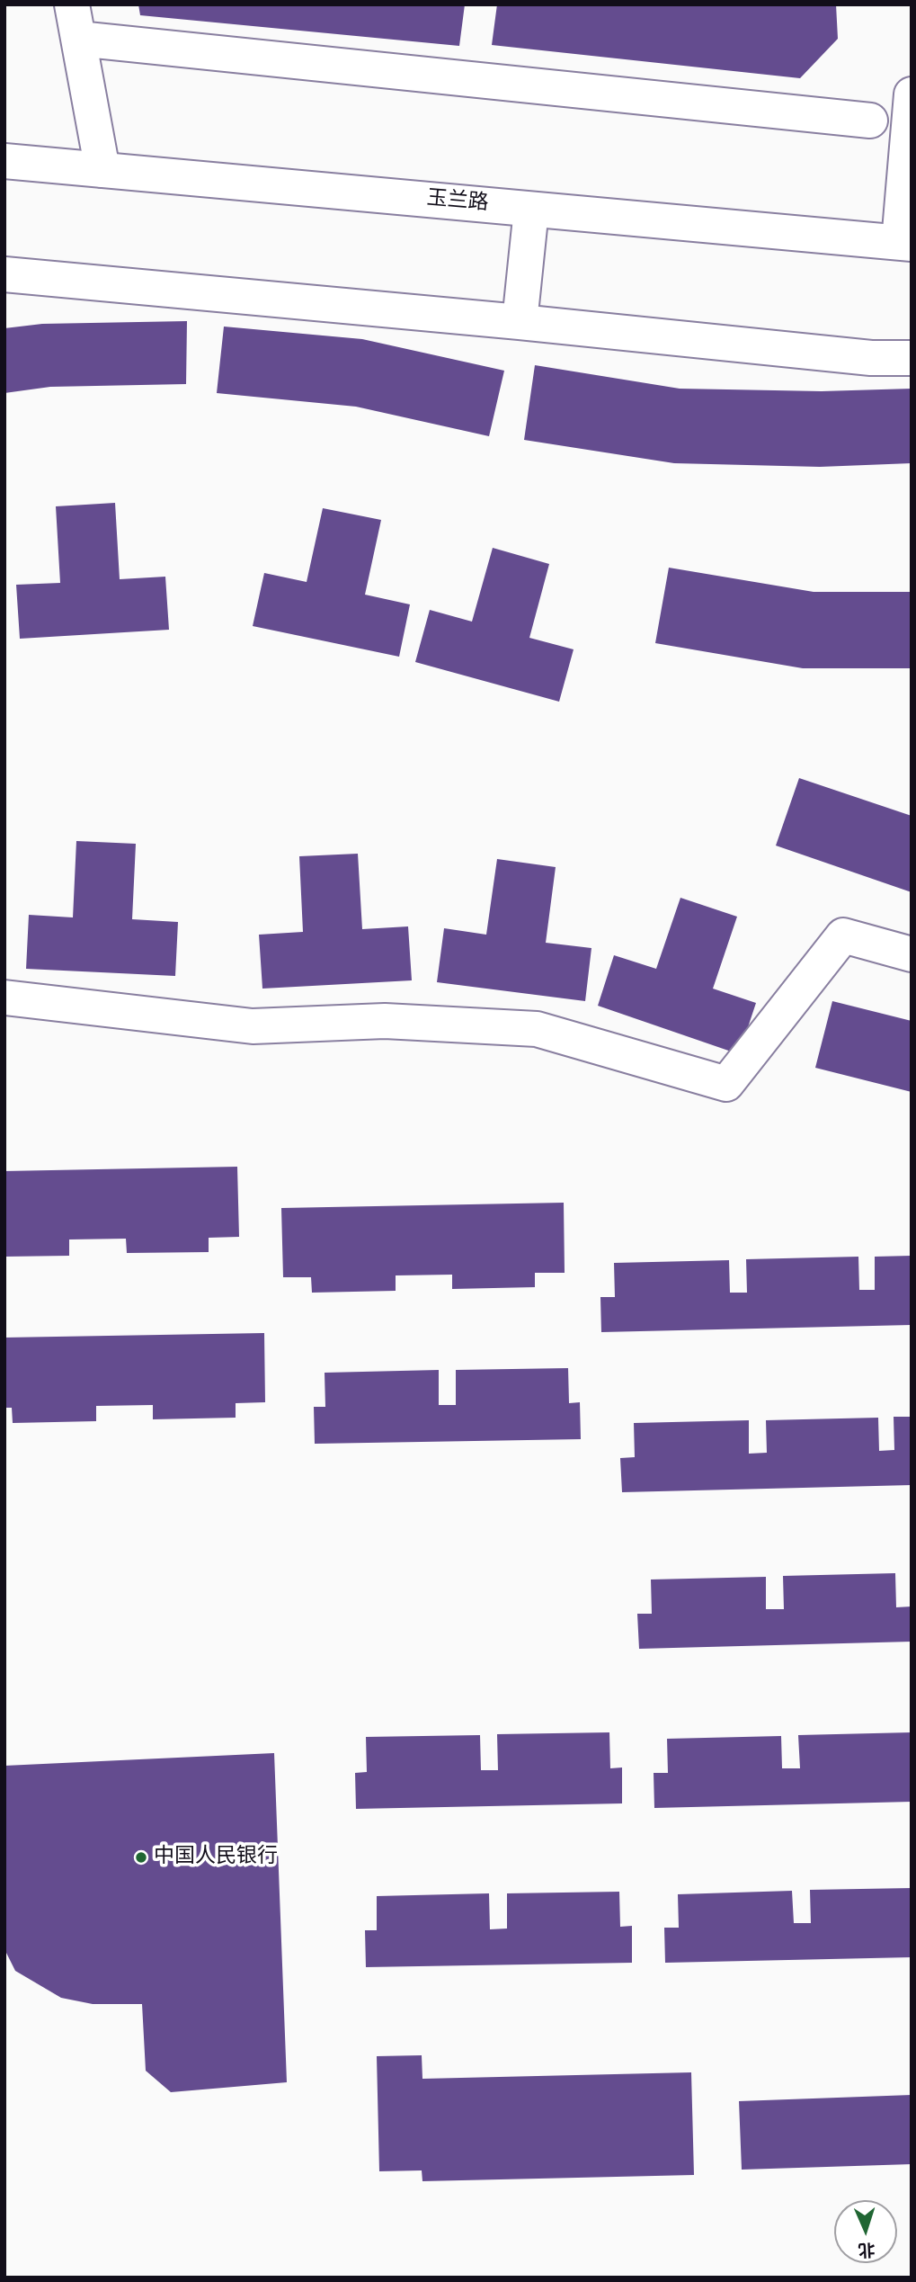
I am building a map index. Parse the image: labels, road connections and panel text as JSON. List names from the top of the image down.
{
  "streets": {
    "street": ["玉兰路"]
  },
  "places": ["中国人民银行"],
  "north": "bottom"
}
